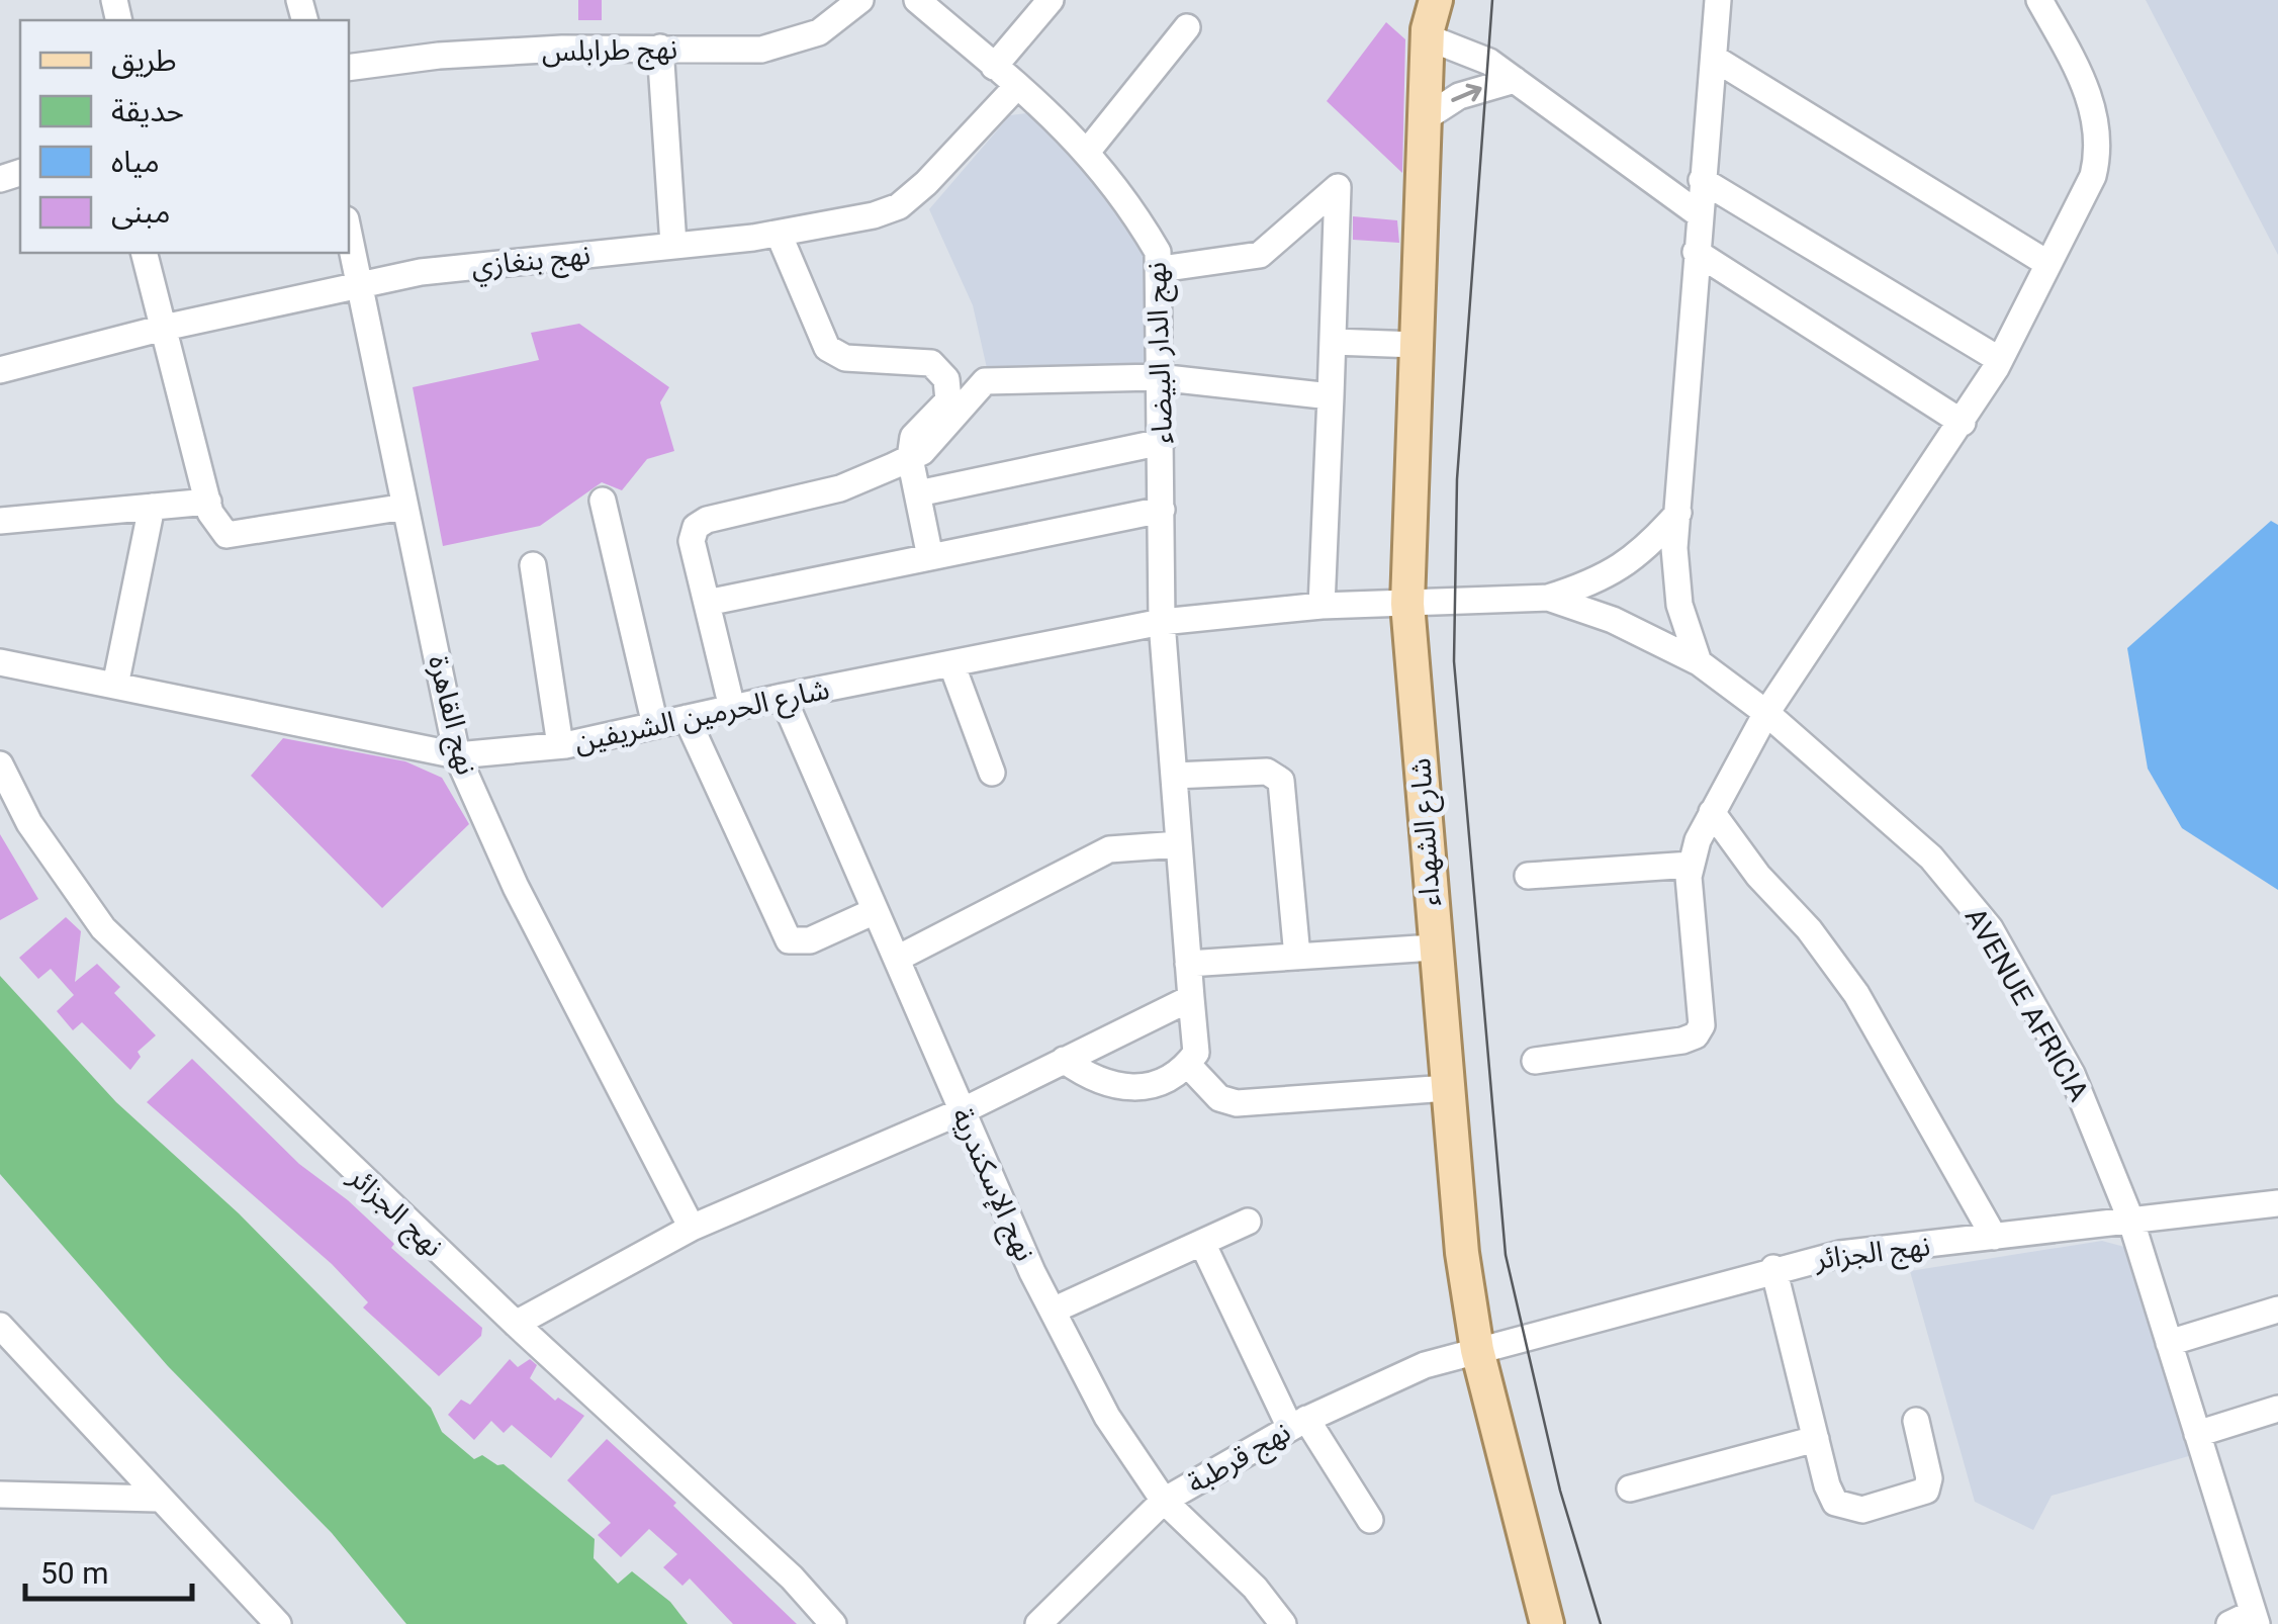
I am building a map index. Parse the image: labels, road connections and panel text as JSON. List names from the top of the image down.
{
  "streets": {
    "main road": ["شارع الشهداء"],
    "street": [
      "نهج طرابلس",
      "نهج بنغازي",
      "نهج الدار البيضاء",
      "نهج القاهرة",
      "شارع الحرمين الشريفين",
      "AVENUE AFRICIA",
      "نهج الإسكندرية",
      "نهج الجزائر",
      "نهج قرطبة"
    ]
  },
  "crossings": [
    ["نهج بنغازي", "نهج الدار البيضاء"],
    ["نهج بنغازي", "نهج القاهرة"],
    ["نهج الدار البيضاء", "شارع الحرمين الشريفين"],
    ["نهج القاهرة", "شارع الحرمين الشريفين"],
    ["شارع الحرمين الشريفين", "شارع الشهداء"],
    ["شارع الحرمين الشريفين", "AVENUE AFRICIA"],
    ["شارع الحرمين الشريفين", "نهج الإسكندرية"],
    ["شارع الشهداء", "AVENUE AFRICIA"],
    ["شارع الشهداء", "نهج الجزائر"],
    ["شارع الشهداء", "نهج قرطبة"],
    ["AVENUE AFRICIA", "نهج الجزائر"],
    ["نهج الإسكندرية", "نهج قرطبة"],
    ["نهج الجزائر", "نهج قرطبة"]
  ],
  "legend": [
    "طريق",
    "حديقة",
    "مياه",
    "مبنى"
  ],
  "scale_bar": "50 m"
}
